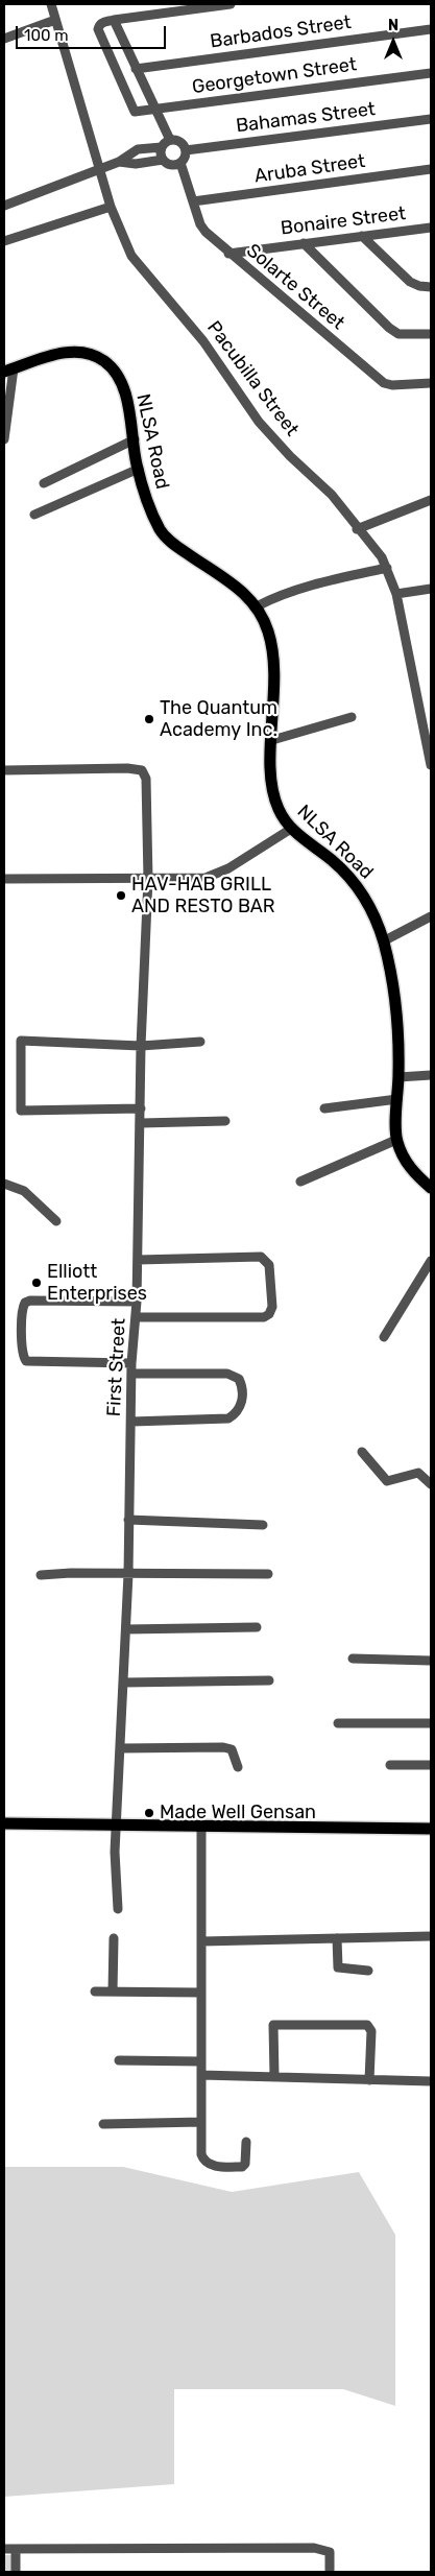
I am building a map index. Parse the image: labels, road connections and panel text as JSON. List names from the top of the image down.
{
  "streets": {
    "main road": ["NLSA Road"],
    "street": [
      "Barbados Street",
      "Georgetown Street",
      "Bahamas Street",
      "Aruba Street",
      "Bonaire Street",
      "Solarte Street",
      "Pacubilla Street",
      "First Street"
    ]
  },
  "crossings": [
    ["Bahamas Street", "Solarte Street"],
    ["Aruba Street", "Solarte Street"],
    ["Bonaire Street", "Solarte Street"]
  ],
  "places": [
    "The Quantum Academy Inc.",
    "HAV-HAB GRILL AND RESTO BAR",
    "Elliott Enterprises",
    "Made Well Gensan"
  ],
  "scale_bar": "100 m",
  "north": "top"
}
